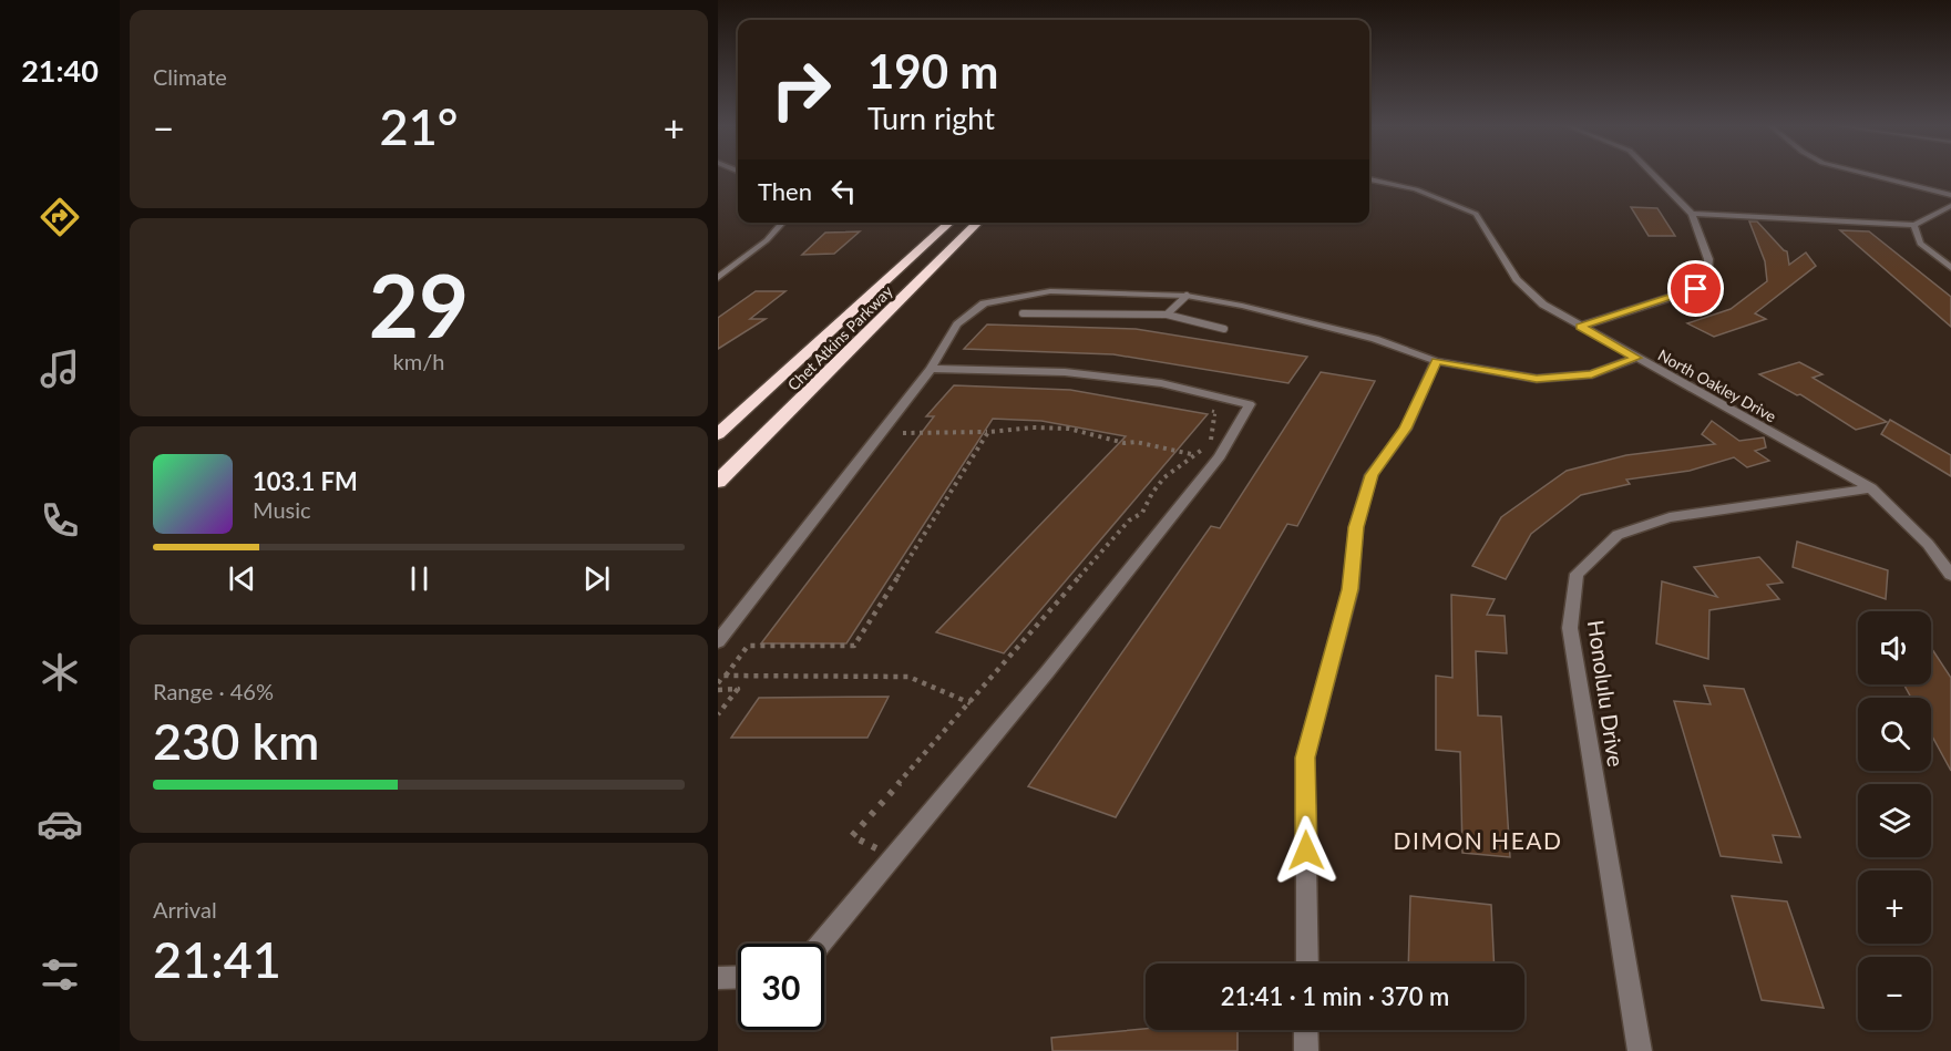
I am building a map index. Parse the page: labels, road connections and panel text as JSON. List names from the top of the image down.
{
  "streets": {
    "highway": ["Chet Atkins Parkway"],
    "street": ["North Oakley Drive", "Honolulu Drive"]
  },
  "crossings": [
    ["North Oakley Drive", "Honolulu Drive"]
  ],
  "districts": ["DIMON HEAD"],
  "page": {
    "tabs": "21:40",
    "tile": [
      "Climate",
      ["29", "km/h"],
      ["Range · 46%", "230 km"],
      ["Arrival", "21:41"]
    ],
    "turn": ["190 m", "Turn right"],
    "heat": ["−", "21°", "+"],
    "then": "Then",
    "song": ["103.1 FM", "Music"],
    "map_buttons": ["+", "−"],
    "limit": "30",
    "trip": "21:41 · 1 min · 370 m"
  }
}
